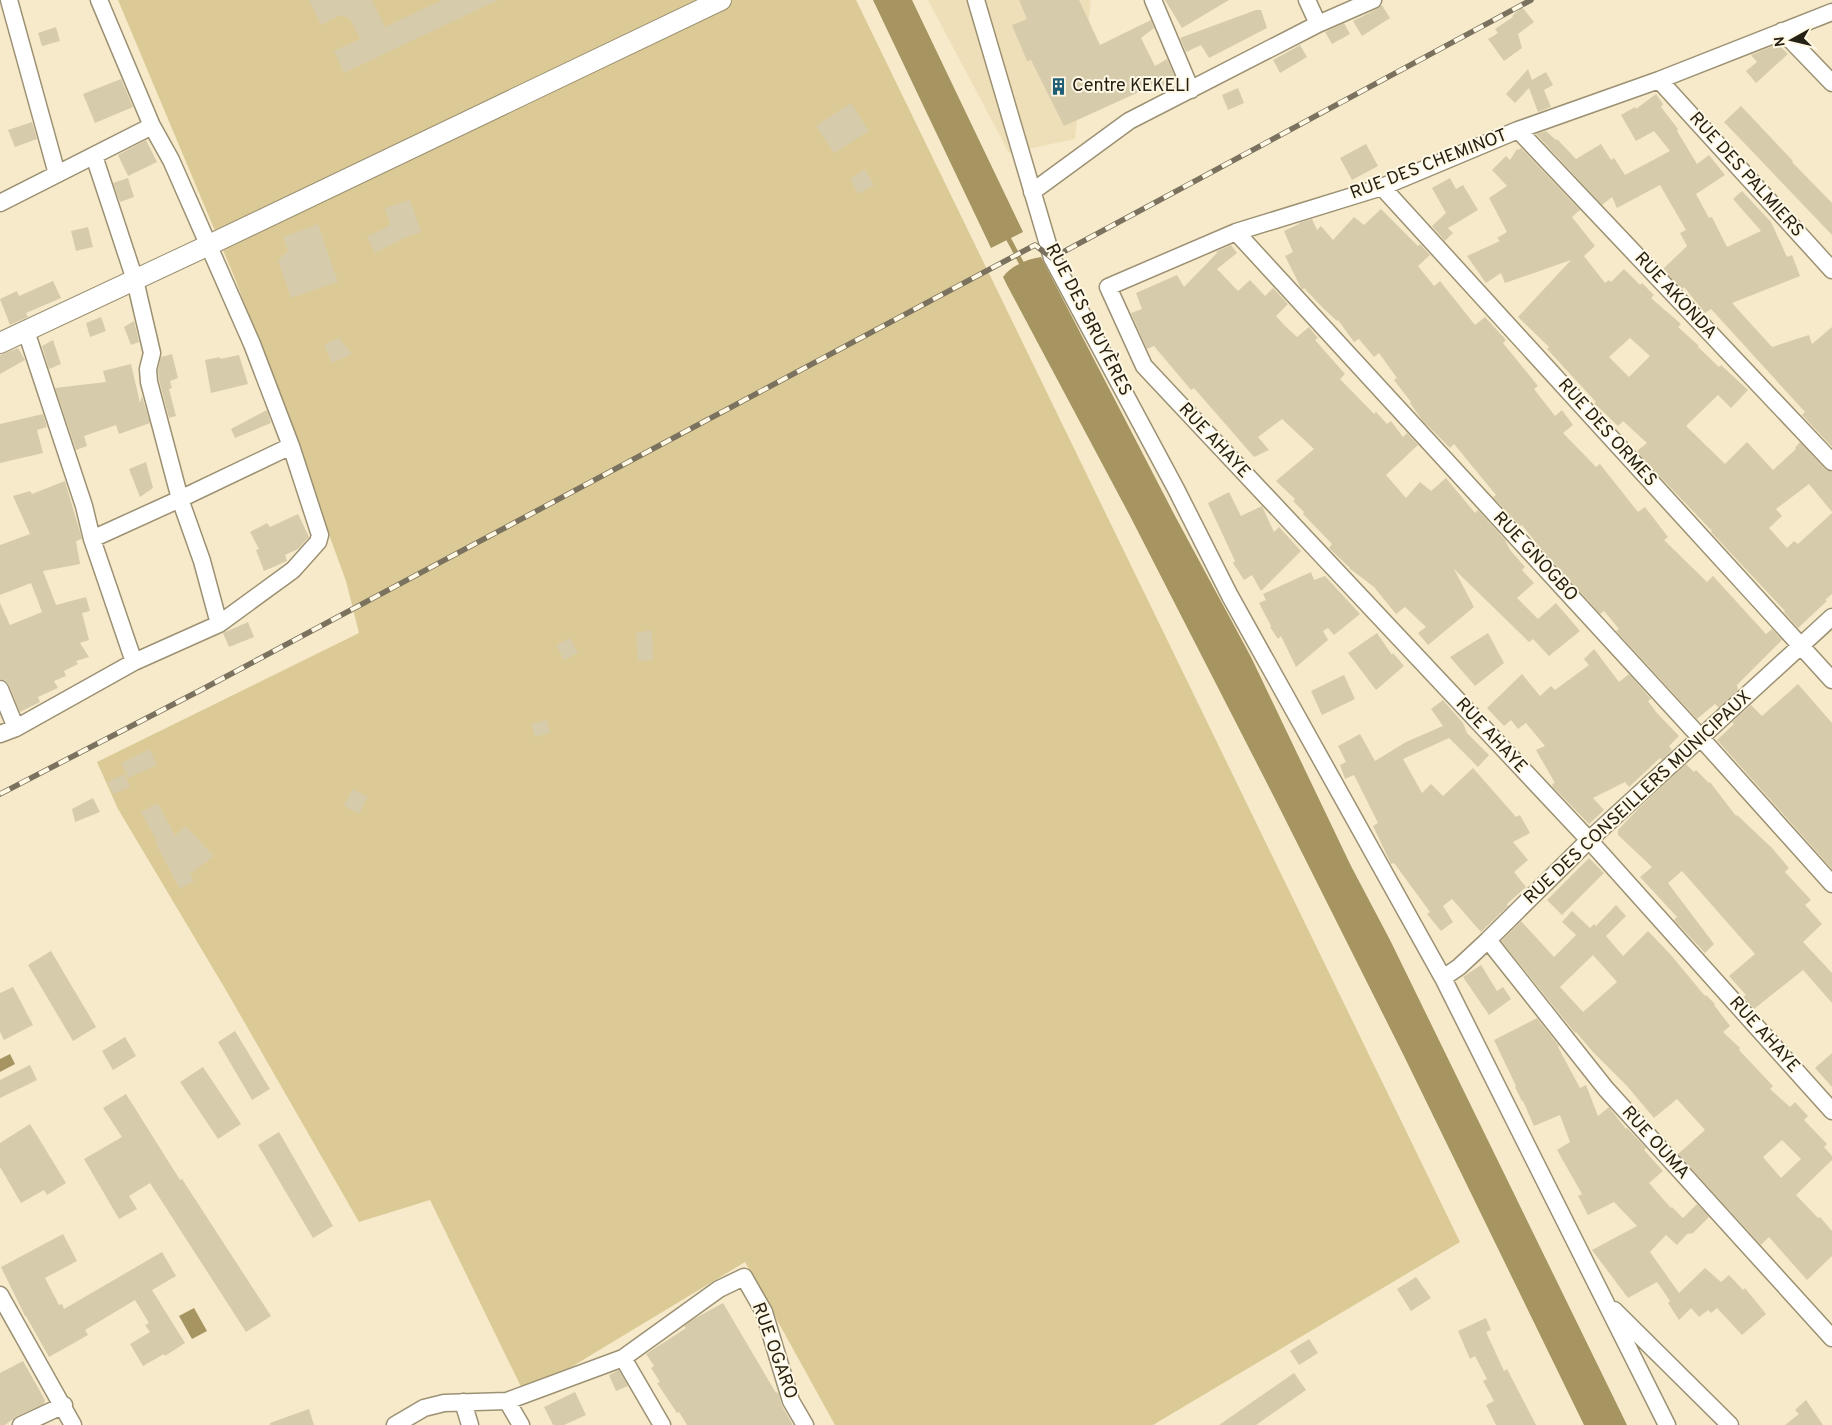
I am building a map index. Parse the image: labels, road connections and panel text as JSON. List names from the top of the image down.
{
  "streets": {
    "street": [
      "RUE DES CHEMINOT",
      "RUE DES PALMIERS",
      "RUE AKONDA",
      "RUE DES BRUYÈRES",
      "RUE DES ORMES",
      "RUE AHAYE",
      "RUE GNOGBO",
      "RUE DES CONSEILLERS MUNICIPAUX",
      "RUE OUMA",
      "RUE OGARO"
    ]
  },
  "crossings": [
    ["RUE DES CHEMINOT", "RUE DES PALMIERS"],
    ["RUE DES CHEMINOT", "RUE AKONDA"],
    ["RUE DES CHEMINOT", "RUE DES ORMES"],
    ["RUE DES CHEMINOT", "RUE AHAYE"],
    ["RUE DES CHEMINOT", "RUE GNOGBO"],
    ["RUE DES BRUYÈRES", "RUE DES CONSEILLERS MUNICIPAUX"],
    ["RUE DES ORMES", "RUE DES CONSEILLERS MUNICIPAUX"],
    ["RUE AHAYE", "RUE DES CONSEILLERS MUNICIPAUX"],
    ["RUE GNOGBO", "RUE DES CONSEILLERS MUNICIPAUX"],
    ["RUE DES CONSEILLERS MUNICIPAUX", "RUE OUMA"]
  ],
  "places": {
    "building": ["Centre KEKELI"]
  },
  "north": "left"
}
